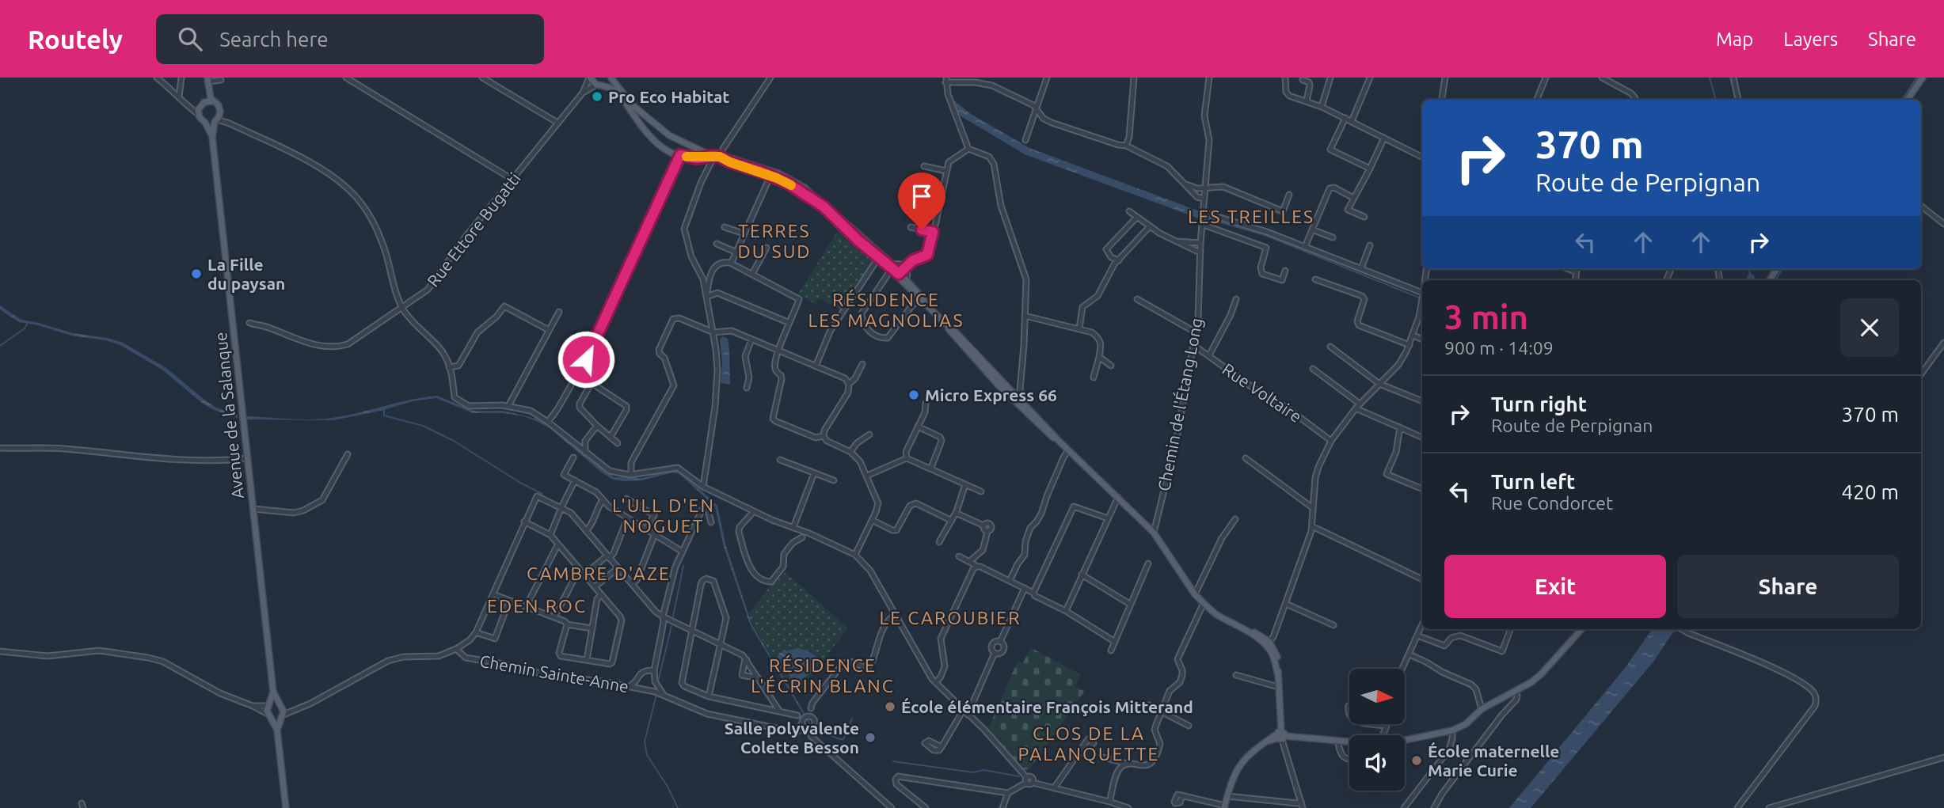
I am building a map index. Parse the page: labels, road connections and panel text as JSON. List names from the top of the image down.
{
  "streets": {
    "main road": ["Avenue de la Salanque"],
    "street": [
      "Rue Ettore Bugatti",
      "Rue Voltaire",
      "Chemin de l'Étang Long",
      "Chemin Sainte-Anne"
    ]
  },
  "crossings": [
    ["Rue Voltaire", "Chemin de l'Étang Long"]
  ],
  "districts": [
    "LES TREILLES",
    "TERRES DU SUD",
    "RÉSIDENCE LES MAGNOLIAS",
    "L'ULL D'EN NOGUET",
    "CAMBRE D'AZE",
    "EDEN ROC",
    "LE CAROUBIER",
    "RÉSIDENCE L'ÉCRIN BLANC",
    "CLOS DE LA PALANQUETTE"
  ],
  "places": [
    "Pro Eco Habitat",
    "La Fille du paysan",
    "Micro Express 66",
    "École élémentaire François Mitterand",
    "Salle polyvalente Colette Besson",
    "École maternelle Marie Curie"
  ],
  "north": "right",
  "page": {
    "header": "Routely",
    "search": "Search here",
    "nav": ["Map", "Layers", "Share"],
    "turn": ["370 m", "Route de Perpignan"],
    "heading": ["3 min", "900 m · 14:09"],
    "list": [
      {
        "name": "Turn right",
        "note": "Route de Perpignan",
        "value": "370 m"
      },
      {
        "name": "Turn left",
        "note": "Rue Condorcet",
        "value": "420 m"
      }
    ],
    "buttons": ["Exit", "Share"]
  }
}
